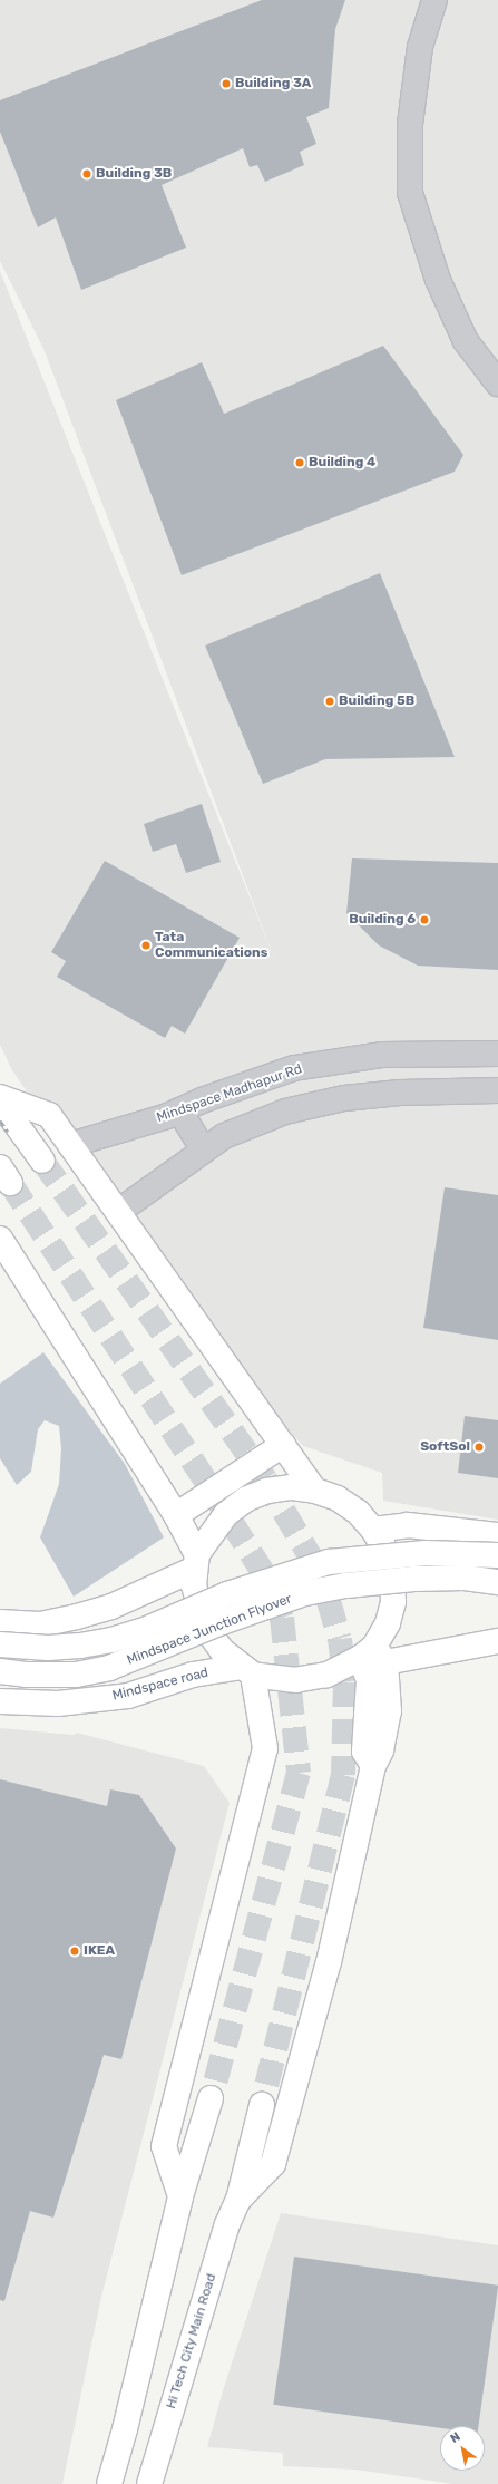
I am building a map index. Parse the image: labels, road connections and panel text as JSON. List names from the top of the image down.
{
  "streets": {
    "main road": ["Mindspace Junction Flyover", "Mindspace road", "Hi Tech City Main Road"],
    "street": ["Mindspace Madhapur Rd"]
  },
  "places": [
    "Building 3A",
    "Building 3B",
    "Building 4",
    "Building 5B",
    "Building 6",
    "Tata Communications",
    "SoftSol",
    "IKEA"
  ],
  "north": "top left"
}
